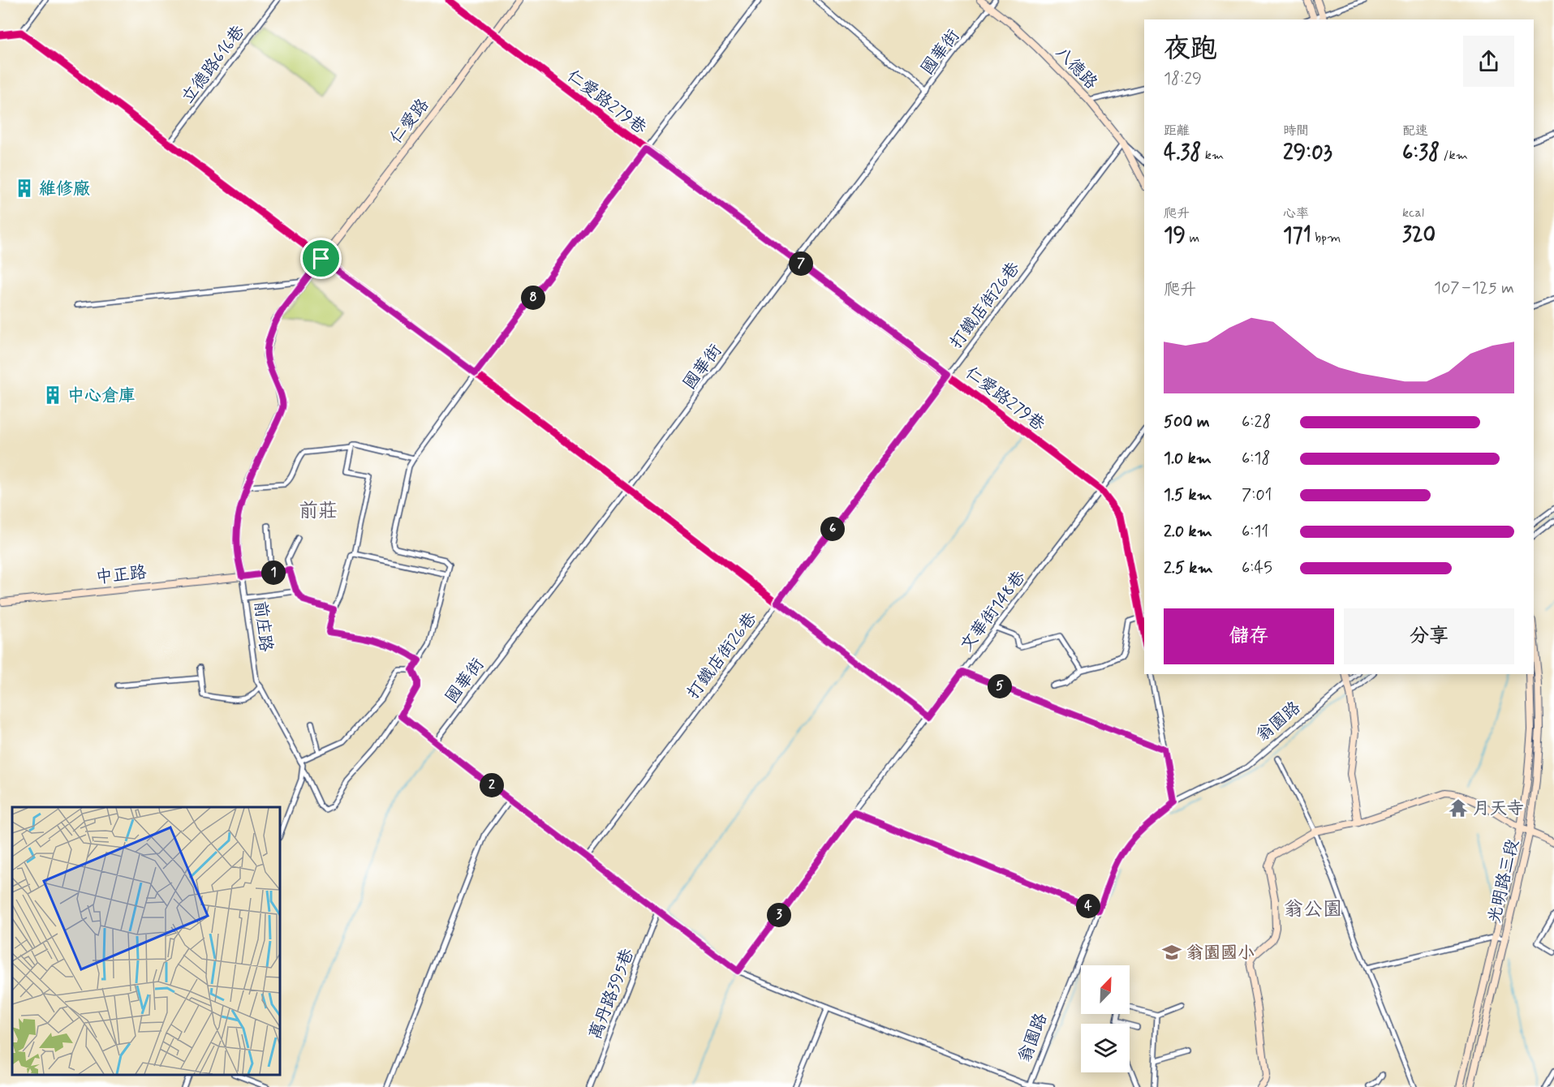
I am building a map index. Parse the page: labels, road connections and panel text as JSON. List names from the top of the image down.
{
  "streets": {
    "street": [
      "國華街",
      "立德路616巷",
      "八德路",
      "仁愛路279巷",
      "仁愛路",
      "打鐵店街26巷",
      "中正路",
      "文華街148巷",
      "前庄路",
      "翁園路",
      "光明路三段",
      "萬丹路395巷"
    ]
  },
  "crossings": [
    ["國華街", "八德路"],
    ["國華街", "仁愛路279巷"],
    ["國華街", "翁園路"],
    ["八德路", "打鐵店街26巷"],
    ["仁愛路279巷", "仁愛路"],
    ["仁愛路279巷", "打鐵店街26巷"],
    ["仁愛路279巷", "文華街148巷"],
    ["仁愛路", "前庄路"],
    ["打鐵店街26巷", "翁園路"],
    ["中正路", "前庄路"],
    ["文華街148巷", "翁園路"],
    ["前庄路", "翁園路"],
    ["翁園路", "萬丹路395巷"]
  ],
  "districts": ["前莊", "翁公園"],
  "places": {
    "building": ["維修廠", "中心倉庫"],
    "temple": ["月天寺"],
    "school or university": ["翁園國小"]
  },
  "north": "top right",
  "page": {
    "heading": ["夜跑", "18:29"],
    "stats": [
      ["距離", "4.38 km"],
      ["時間", "29:03"],
      ["配速", "6:38 /km"],
      ["爬升", "19 m"],
      ["心率", "171 bpm"],
      ["kcal", "320"]
    ],
    "pins": [
      "7",
      "8",
      "6",
      "1",
      "5",
      "2",
      "4",
      "3"
    ],
    "chart": ["爬升", "107–125 m"],
    "list": [
      {
        "name": "500 m",
        "note": "6:28"
      },
      {
        "name": "1.0 km",
        "note": "6:18"
      },
      {
        "name": "1.5 km",
        "note": "7:01"
      },
      {
        "name": "2.0 km",
        "note": "6:11"
      },
      {
        "name": "2.5 km",
        "note": "6:45"
      }
    ],
    "buttons": ["儲存", "分享"]
  }
}
